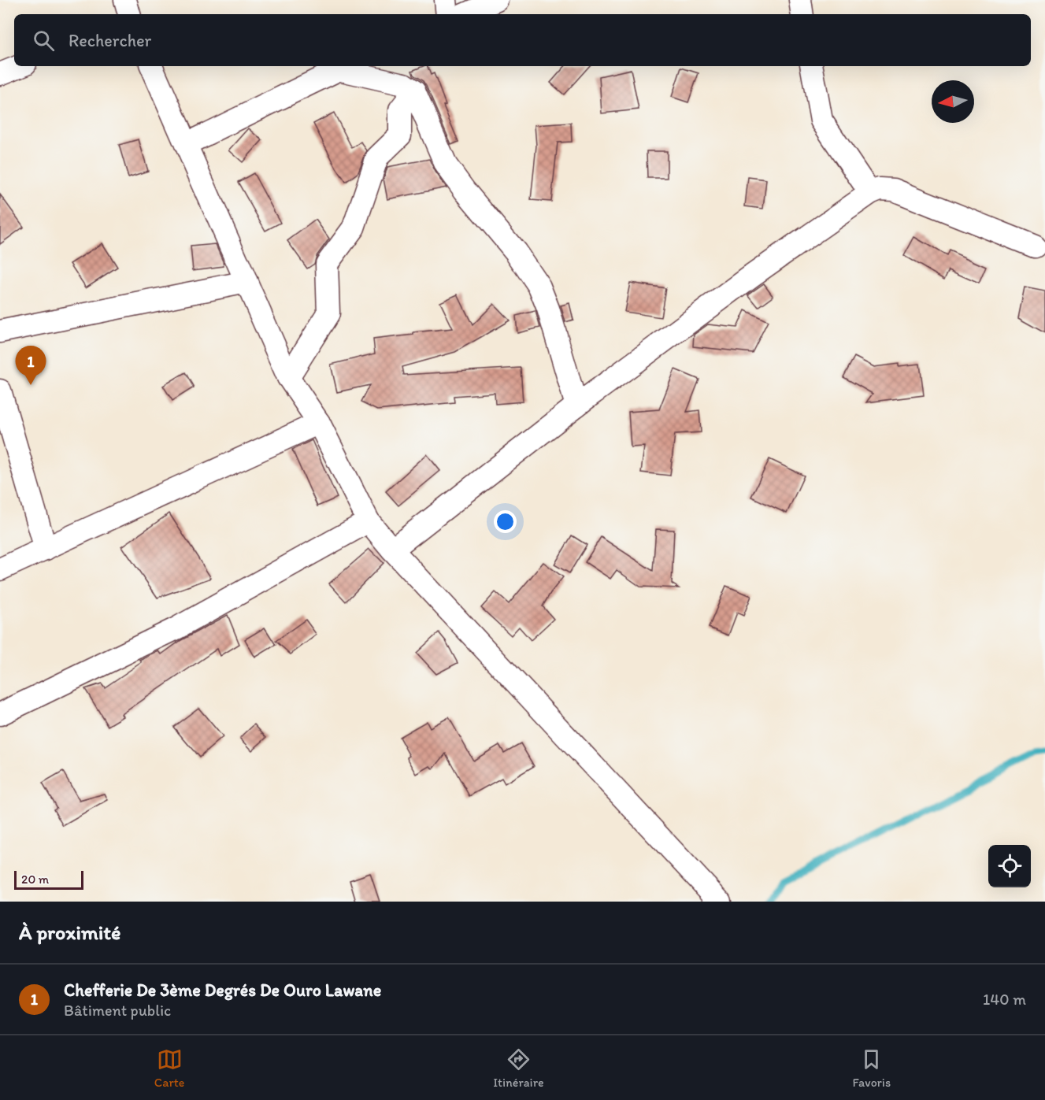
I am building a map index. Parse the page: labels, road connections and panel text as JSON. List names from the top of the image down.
{
  "scale_bar": "20 m",
  "north": "left",
  "page": {
    "search": "Rechercher",
    "pins": "1",
    "scale": "20 m",
    "heading": "À proximité",
    "list": [
      {
        "mark": "1",
        "name": "Chefferie De 3ème Degrés De Ouro Lawane",
        "note": "Bâtiment public",
        "value": "140 m"
      }
    ],
    "nav": ["Carte", "Itinéraire", "Favoris"]
  }
}
